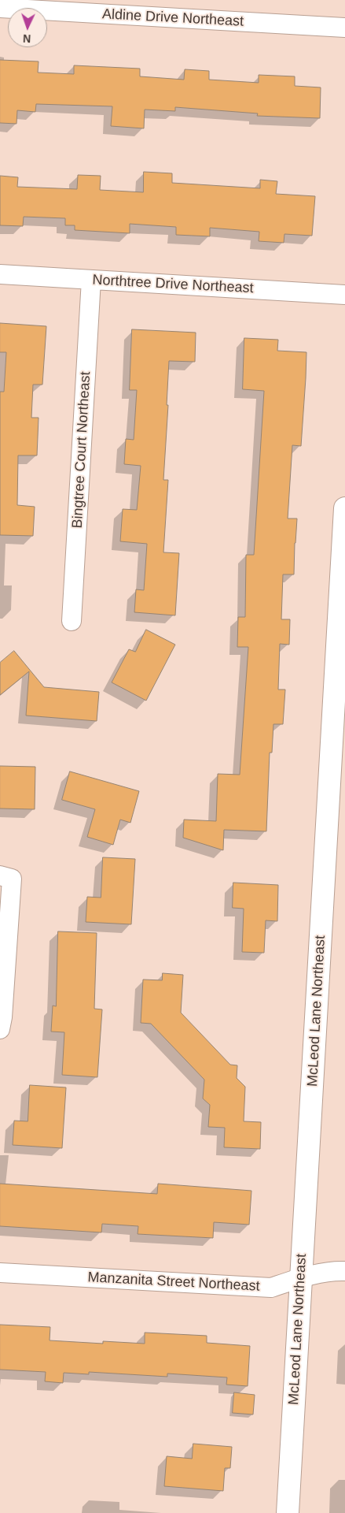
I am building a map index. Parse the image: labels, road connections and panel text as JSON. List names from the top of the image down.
{
  "streets": {
    "street": [
      "Aldine Drive Northeast",
      "Northtree Drive Northeast",
      "Bingtree Court Northeast",
      "McLeod Lane Northeast",
      "Manzanita Street Northeast"
    ]
  },
  "crossings": [
    ["Northtree Drive Northeast", "Bingtree Court Northeast"],
    ["McLeod Lane Northeast", "Manzanita Street Northeast"]
  ],
  "north": "bottom"
}
